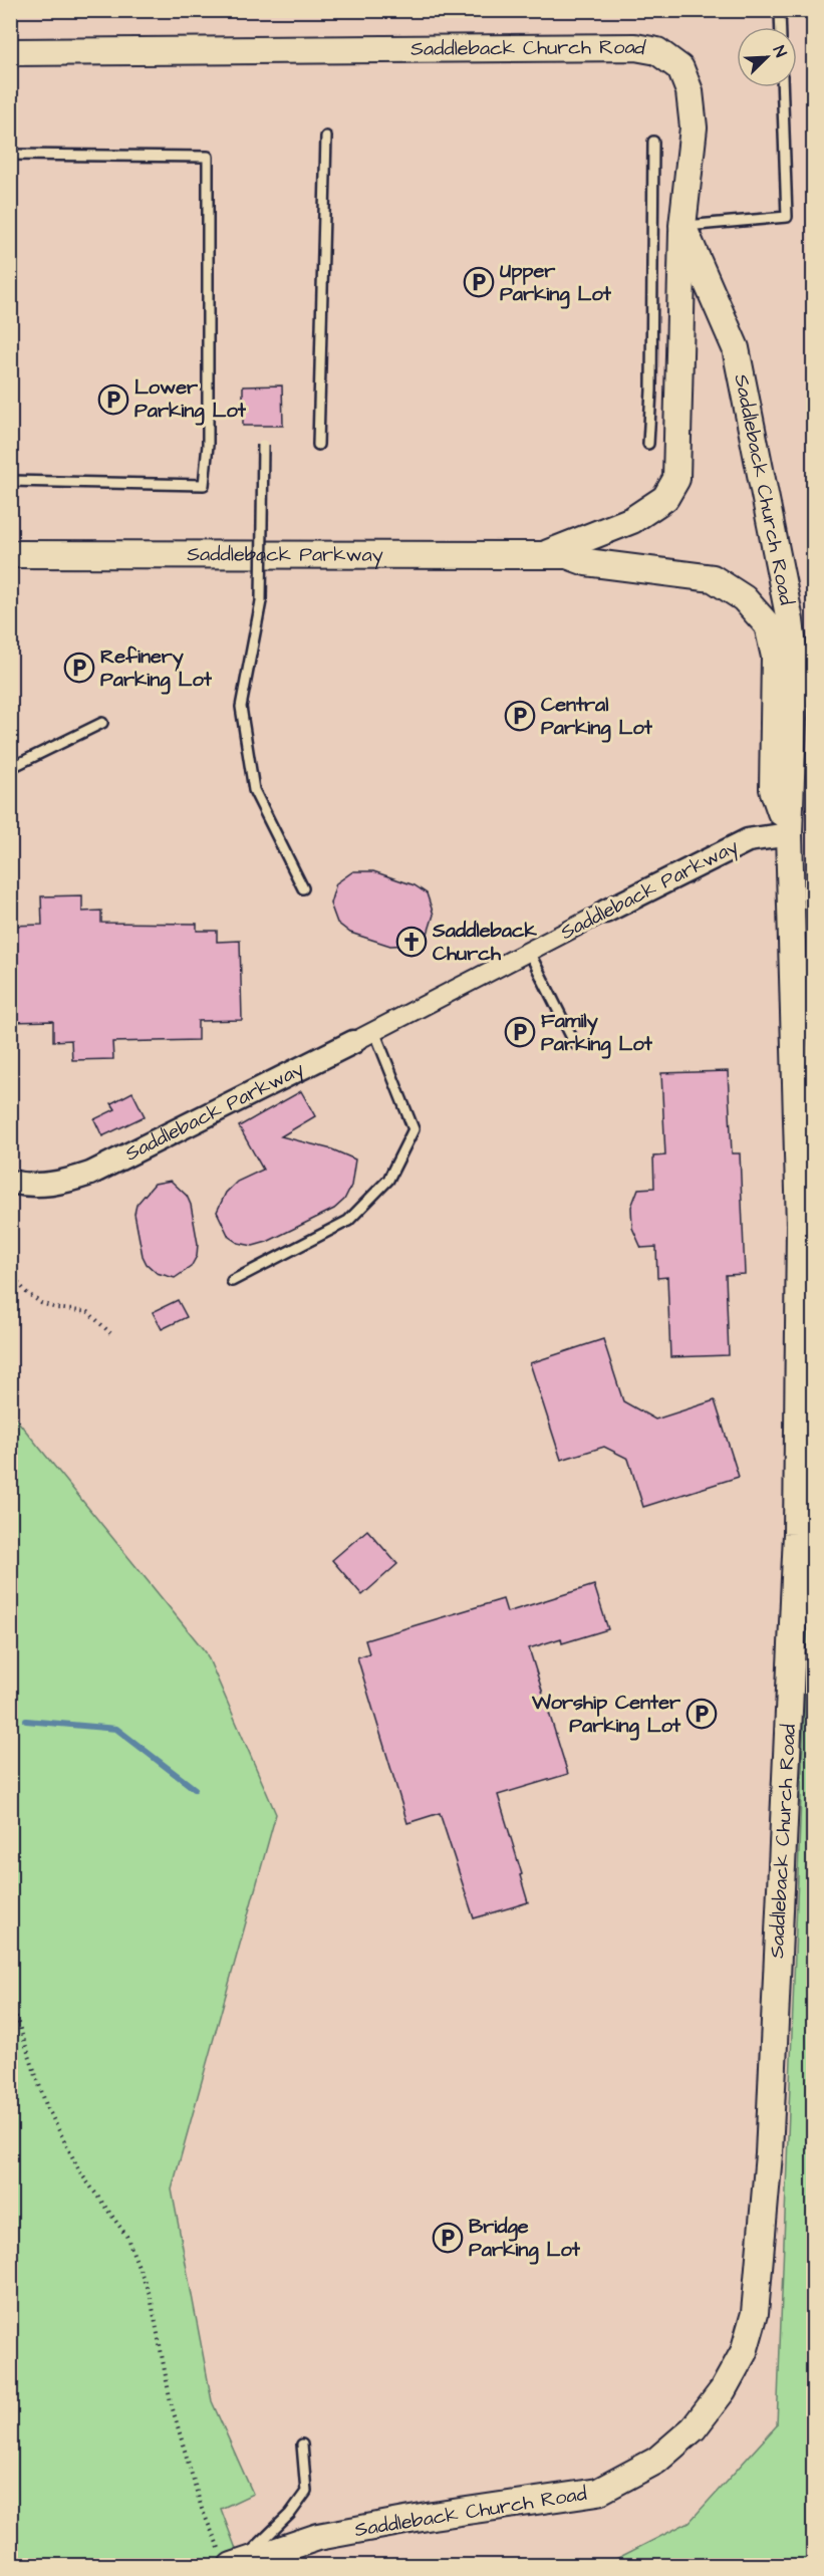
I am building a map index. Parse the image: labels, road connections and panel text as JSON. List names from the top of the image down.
{
  "streets": {
    "main road": ["Saddleback Church Road", "Saddleback Parkway"]
  },
  "crossings": [
    ["Saddleback Church Road", "Saddleback Parkway"]
  ],
  "places": {
    "parking": [
      "Upper Parking Lot",
      "Lower Parking Lot",
      "Refinery Parking Lot",
      "Central Parking Lot",
      "Family Parking Lot",
      "Worship Center Parking Lot",
      "Bridge Parking Lot"
    ],
    "church": ["Saddleback Church"]
  },
  "north": "top right"
}
